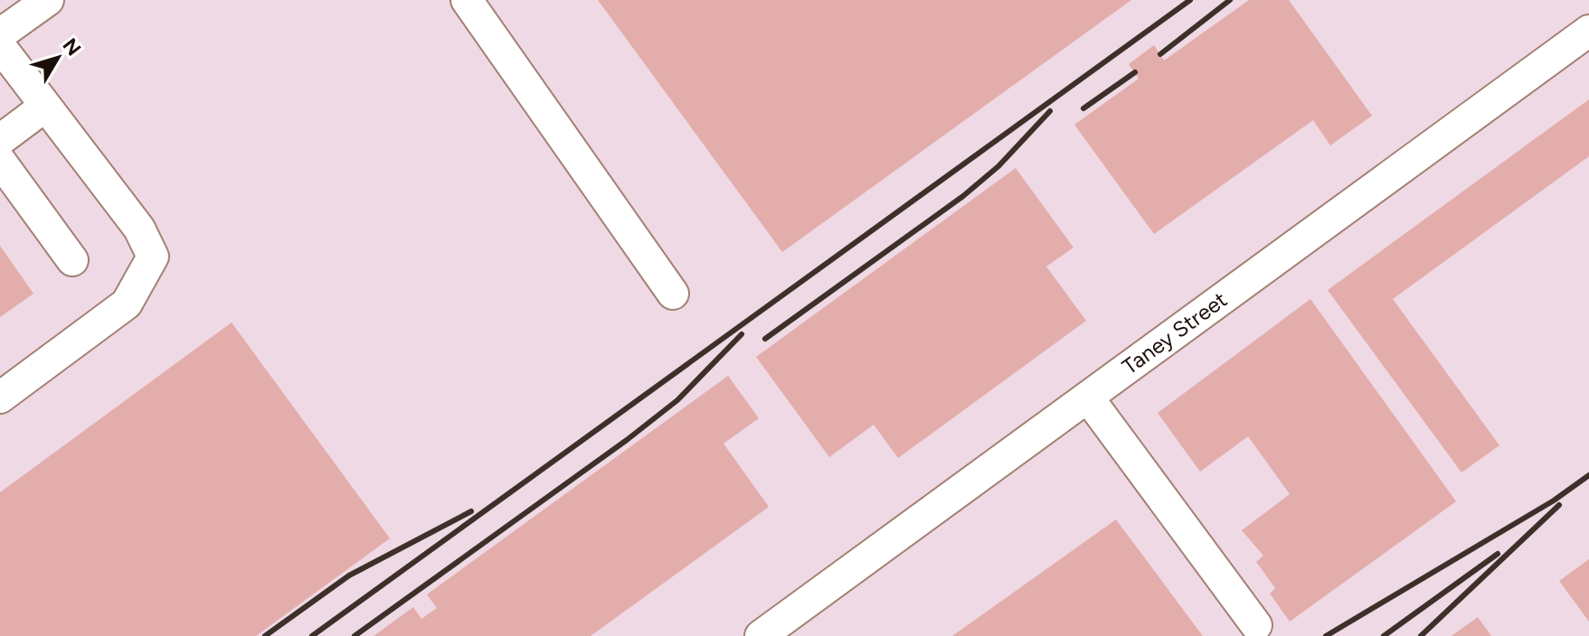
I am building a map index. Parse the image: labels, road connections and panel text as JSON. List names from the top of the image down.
{
  "streets": {
    "street": ["Taney Street"]
  },
  "north": "top right"
}
